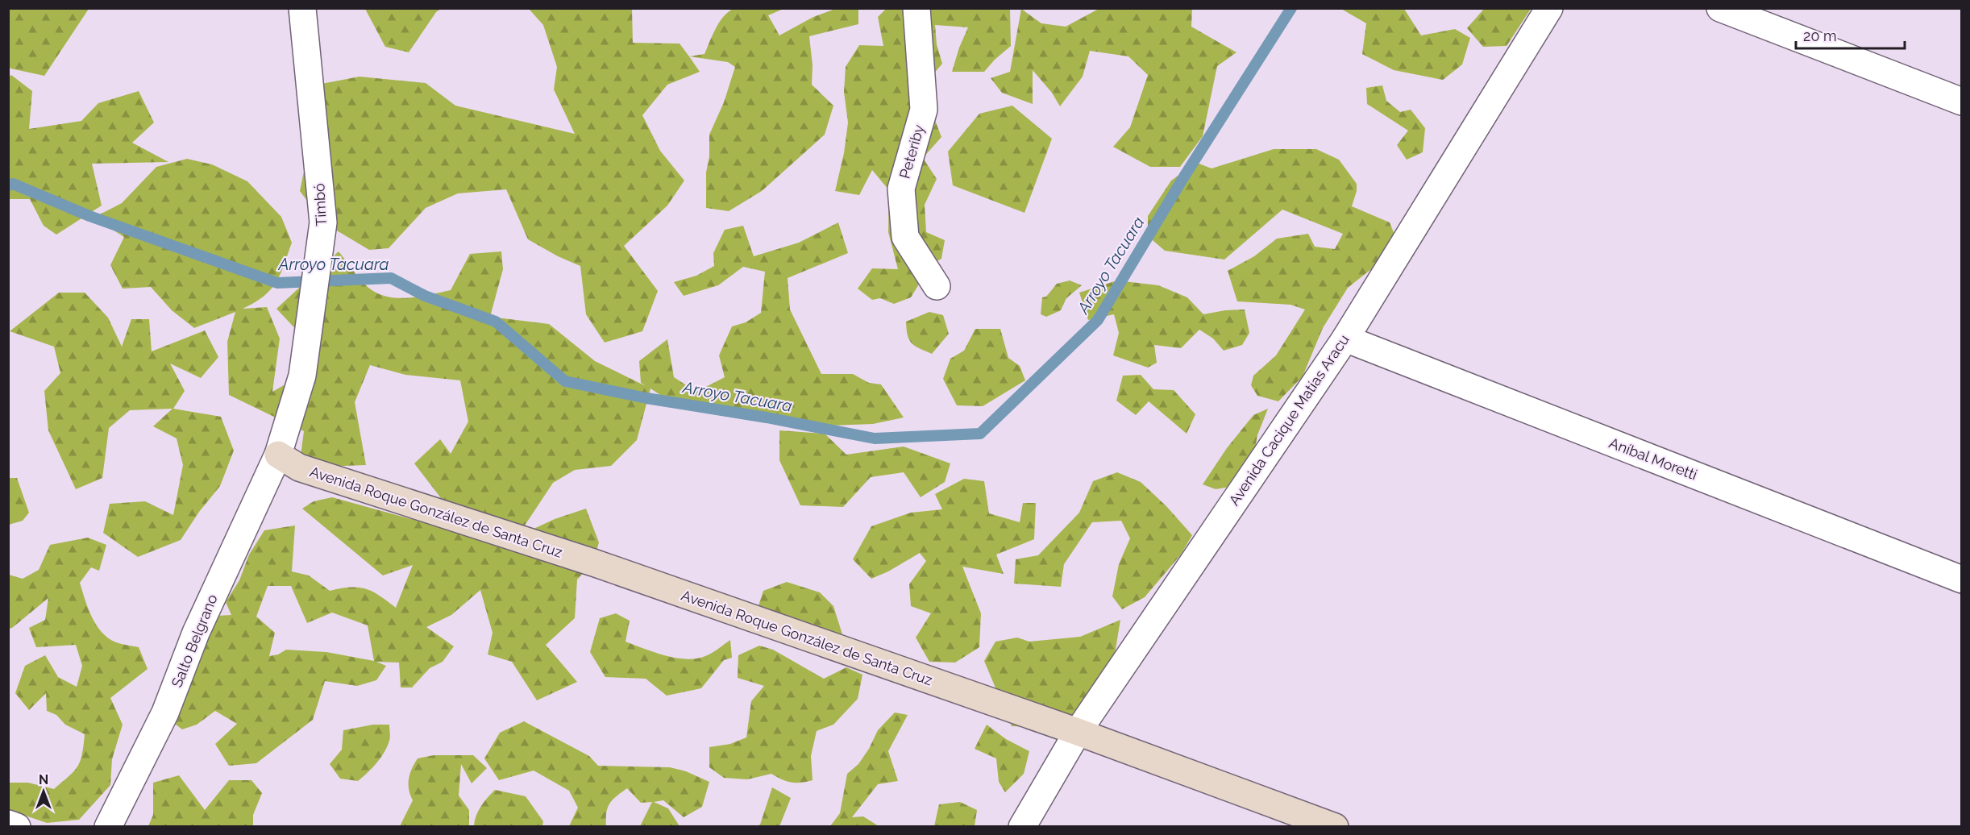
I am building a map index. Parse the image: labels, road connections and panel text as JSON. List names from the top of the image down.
{
  "streets": {
    "main road": ["Avenida Roque González de Santa Cruz"],
    "street": [
      "Peteriby",
      "Timbó",
      "Avenida Cacique Matías Aracu",
      "Aníbal Moretti",
      "Salto Belgrano"
    ]
  },
  "crossings": [
    ["Timbó", "Avenida Roque González de Santa Cruz"],
    ["Timbó", "Salto Belgrano"],
    ["Avenida Cacique Matías Aracu", "Aníbal Moretti"],
    ["Avenida Cacique Matías Aracu", "Avenida Roque González de Santa Cruz"],
    ["Avenida Roque González de Santa Cruz", "Salto Belgrano"]
  ],
  "water": ["Arroyo Tacuara"],
  "scale_bar": "20 m",
  "north": "top"
}
